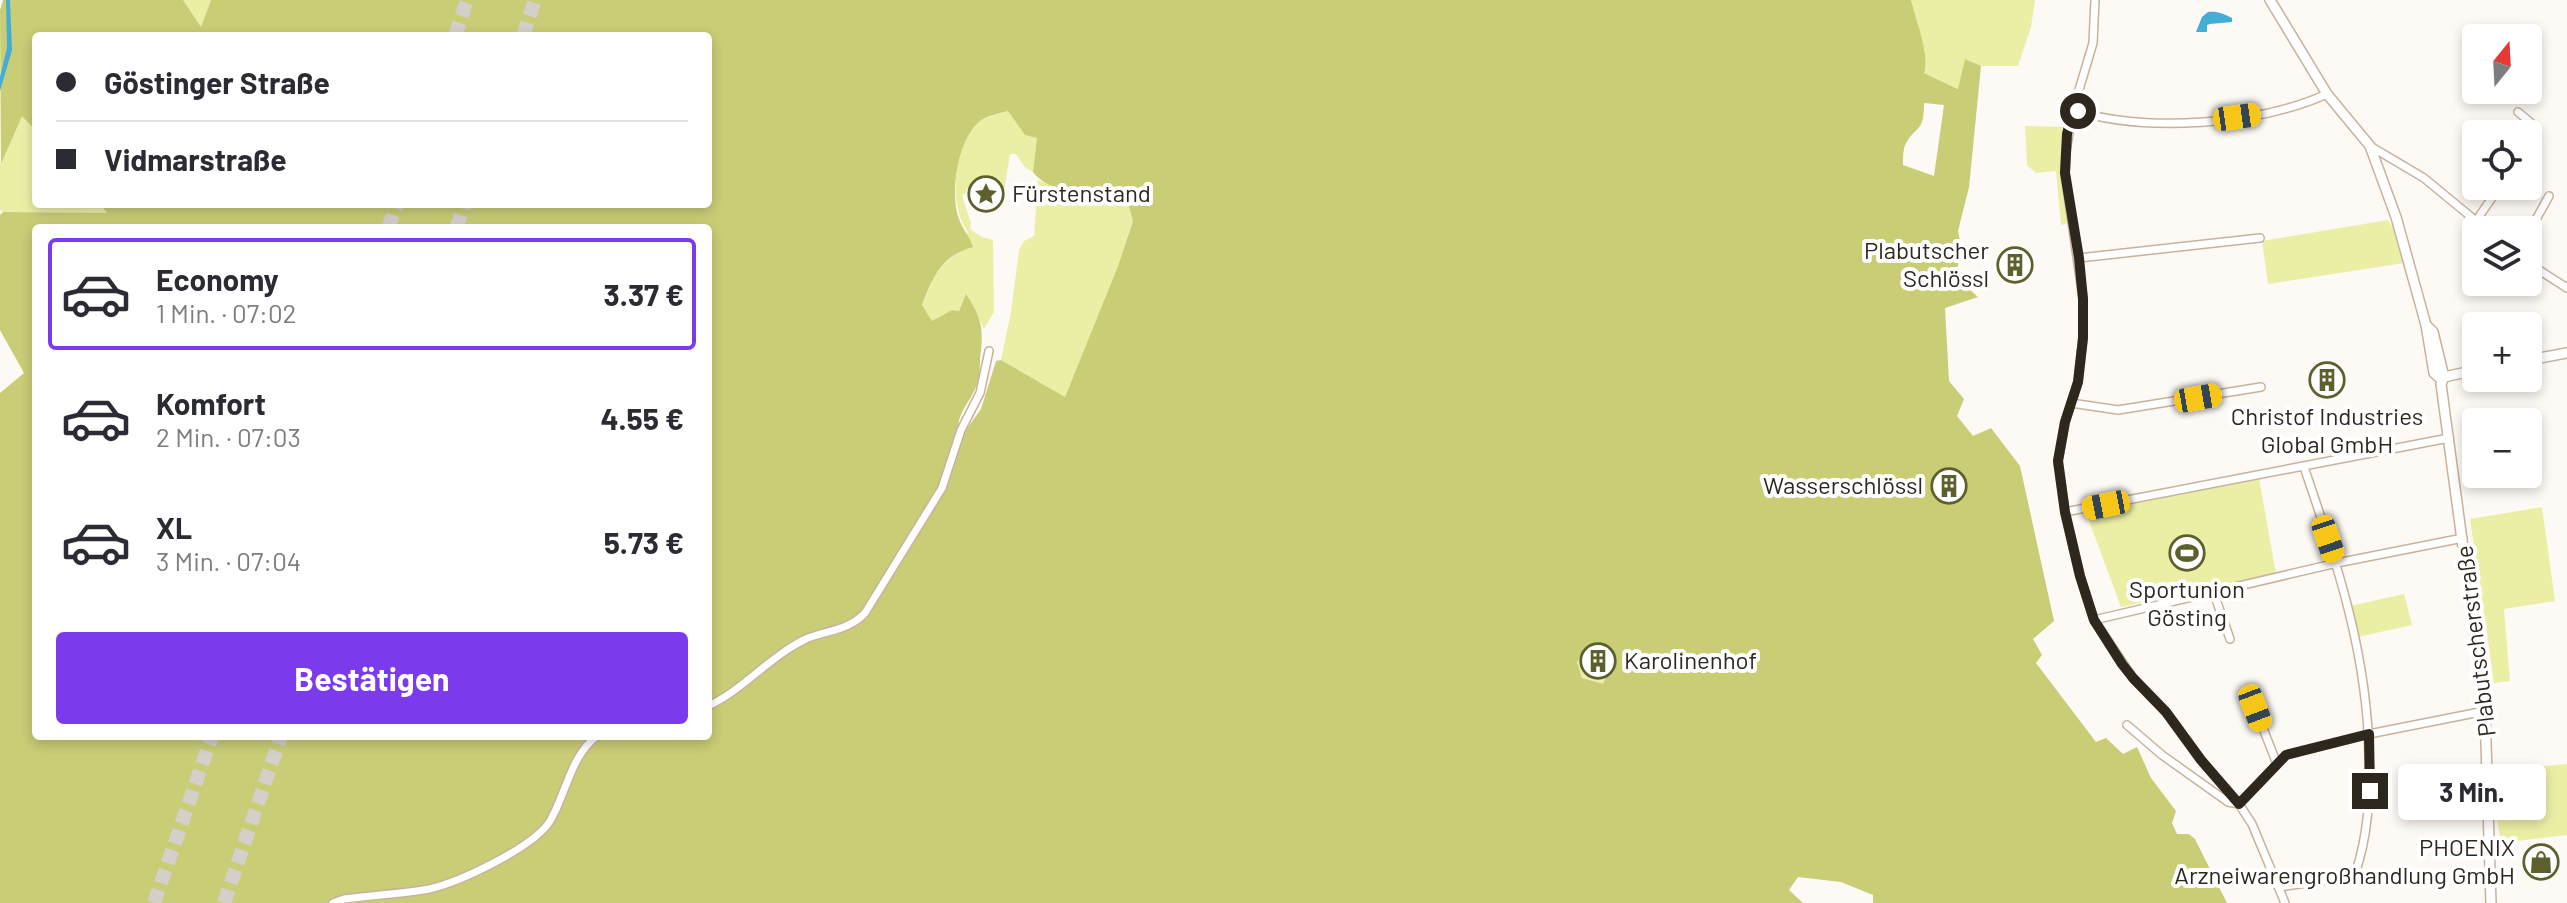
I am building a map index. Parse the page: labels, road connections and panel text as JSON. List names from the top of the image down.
{
  "streets": {
    "street": ["Plabutscherstraße"]
  },
  "places": {
    "place": ["Fürstenstand"],
    "building": [
      "Plabutscher Schlössl",
      "Christof Industries Global GmbH",
      "Wasserschlössl",
      "Karolinenhof"
    ],
    "sports": ["Sportunion Gösting"],
    "shop": ["PHOENIX Arzneiwarengroßhandlung GmbH"]
  },
  "north": "top",
  "page": {
    "map_buttons": ["+", "−"],
    "banner": ["Göstinger Straße", "Vidmarstraße"],
    "list": [
      {
        "name": "Economy",
        "note": "1 Min. · 07:02",
        "value": "3.37 €"
      },
      {
        "name": "Komfort",
        "note": "2 Min. · 07:03",
        "value": "4.55 €"
      },
      {
        "name": "XL",
        "note": "3 Min. · 07:04",
        "value": "5.73 €"
      }
    ],
    "buttons": "Bestätigen",
    "bubble": "3 Min."
  }
}
